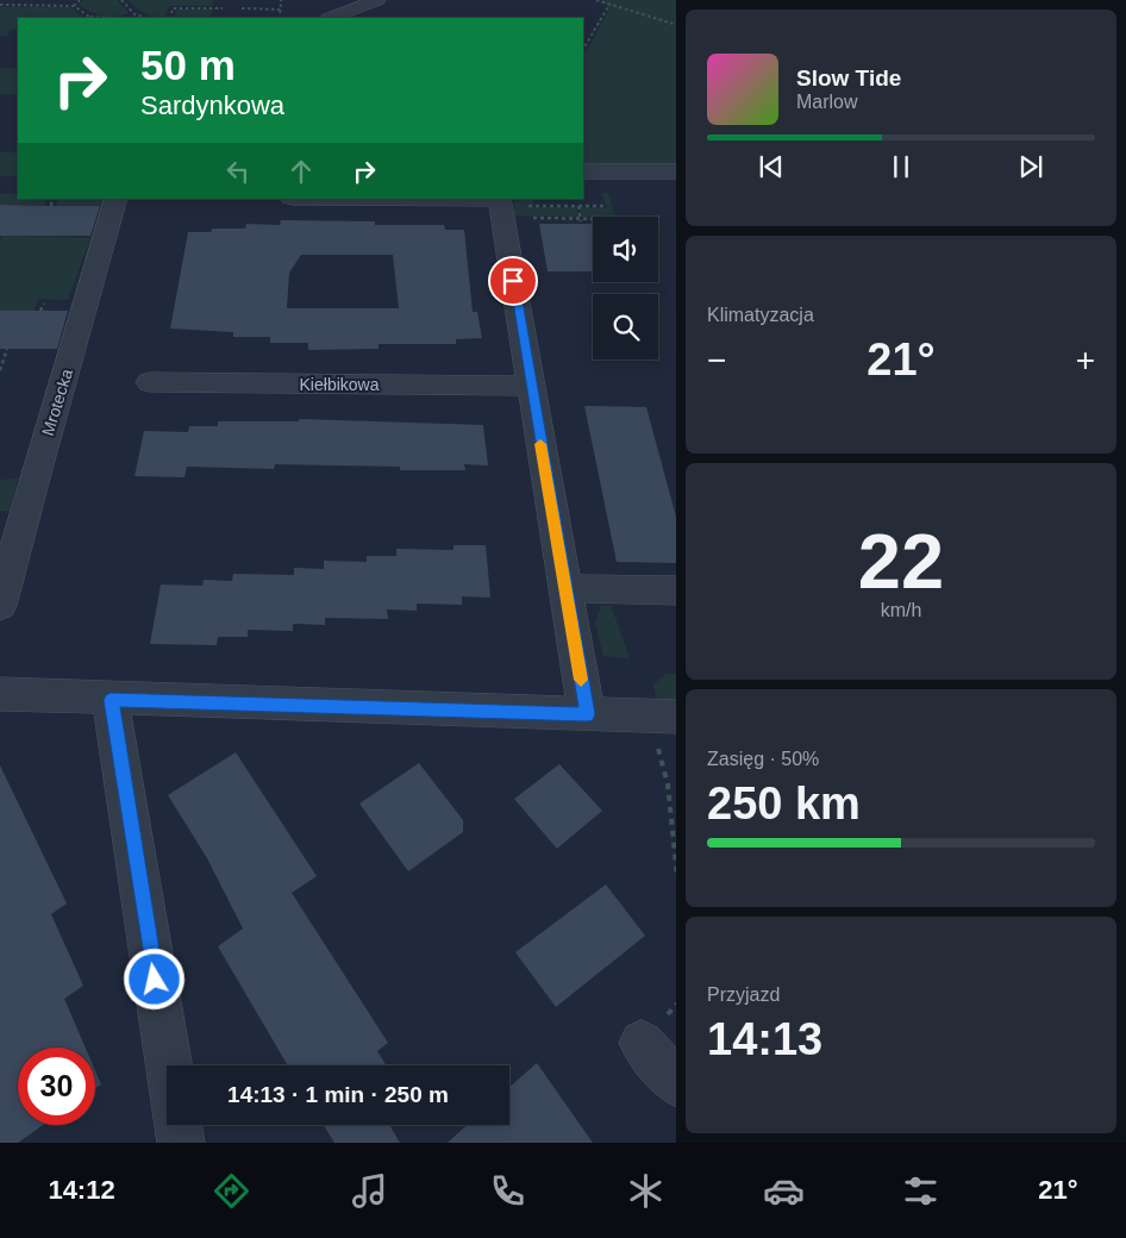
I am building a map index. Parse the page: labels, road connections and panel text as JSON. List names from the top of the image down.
{
  "streets": {
    "street": ["Kiełbikowa", "Mrotecka"]
  },
  "page": {
    "turn": ["50 m", "Sardynkowa"],
    "song": ["Slow Tide", "Marlow"],
    "tile": [
      "Klimatyzacja",
      ["22", "km/h"],
      ["Zasięg · 50%", "250 km"],
      ["Przyjazd", "14:13"]
    ],
    "heat": ["−", "21°", "+"],
    "limit": "30",
    "trip": "14:13 · 1 min · 250 m",
    "tabs": ["14:12", "21°"]
  }
}
